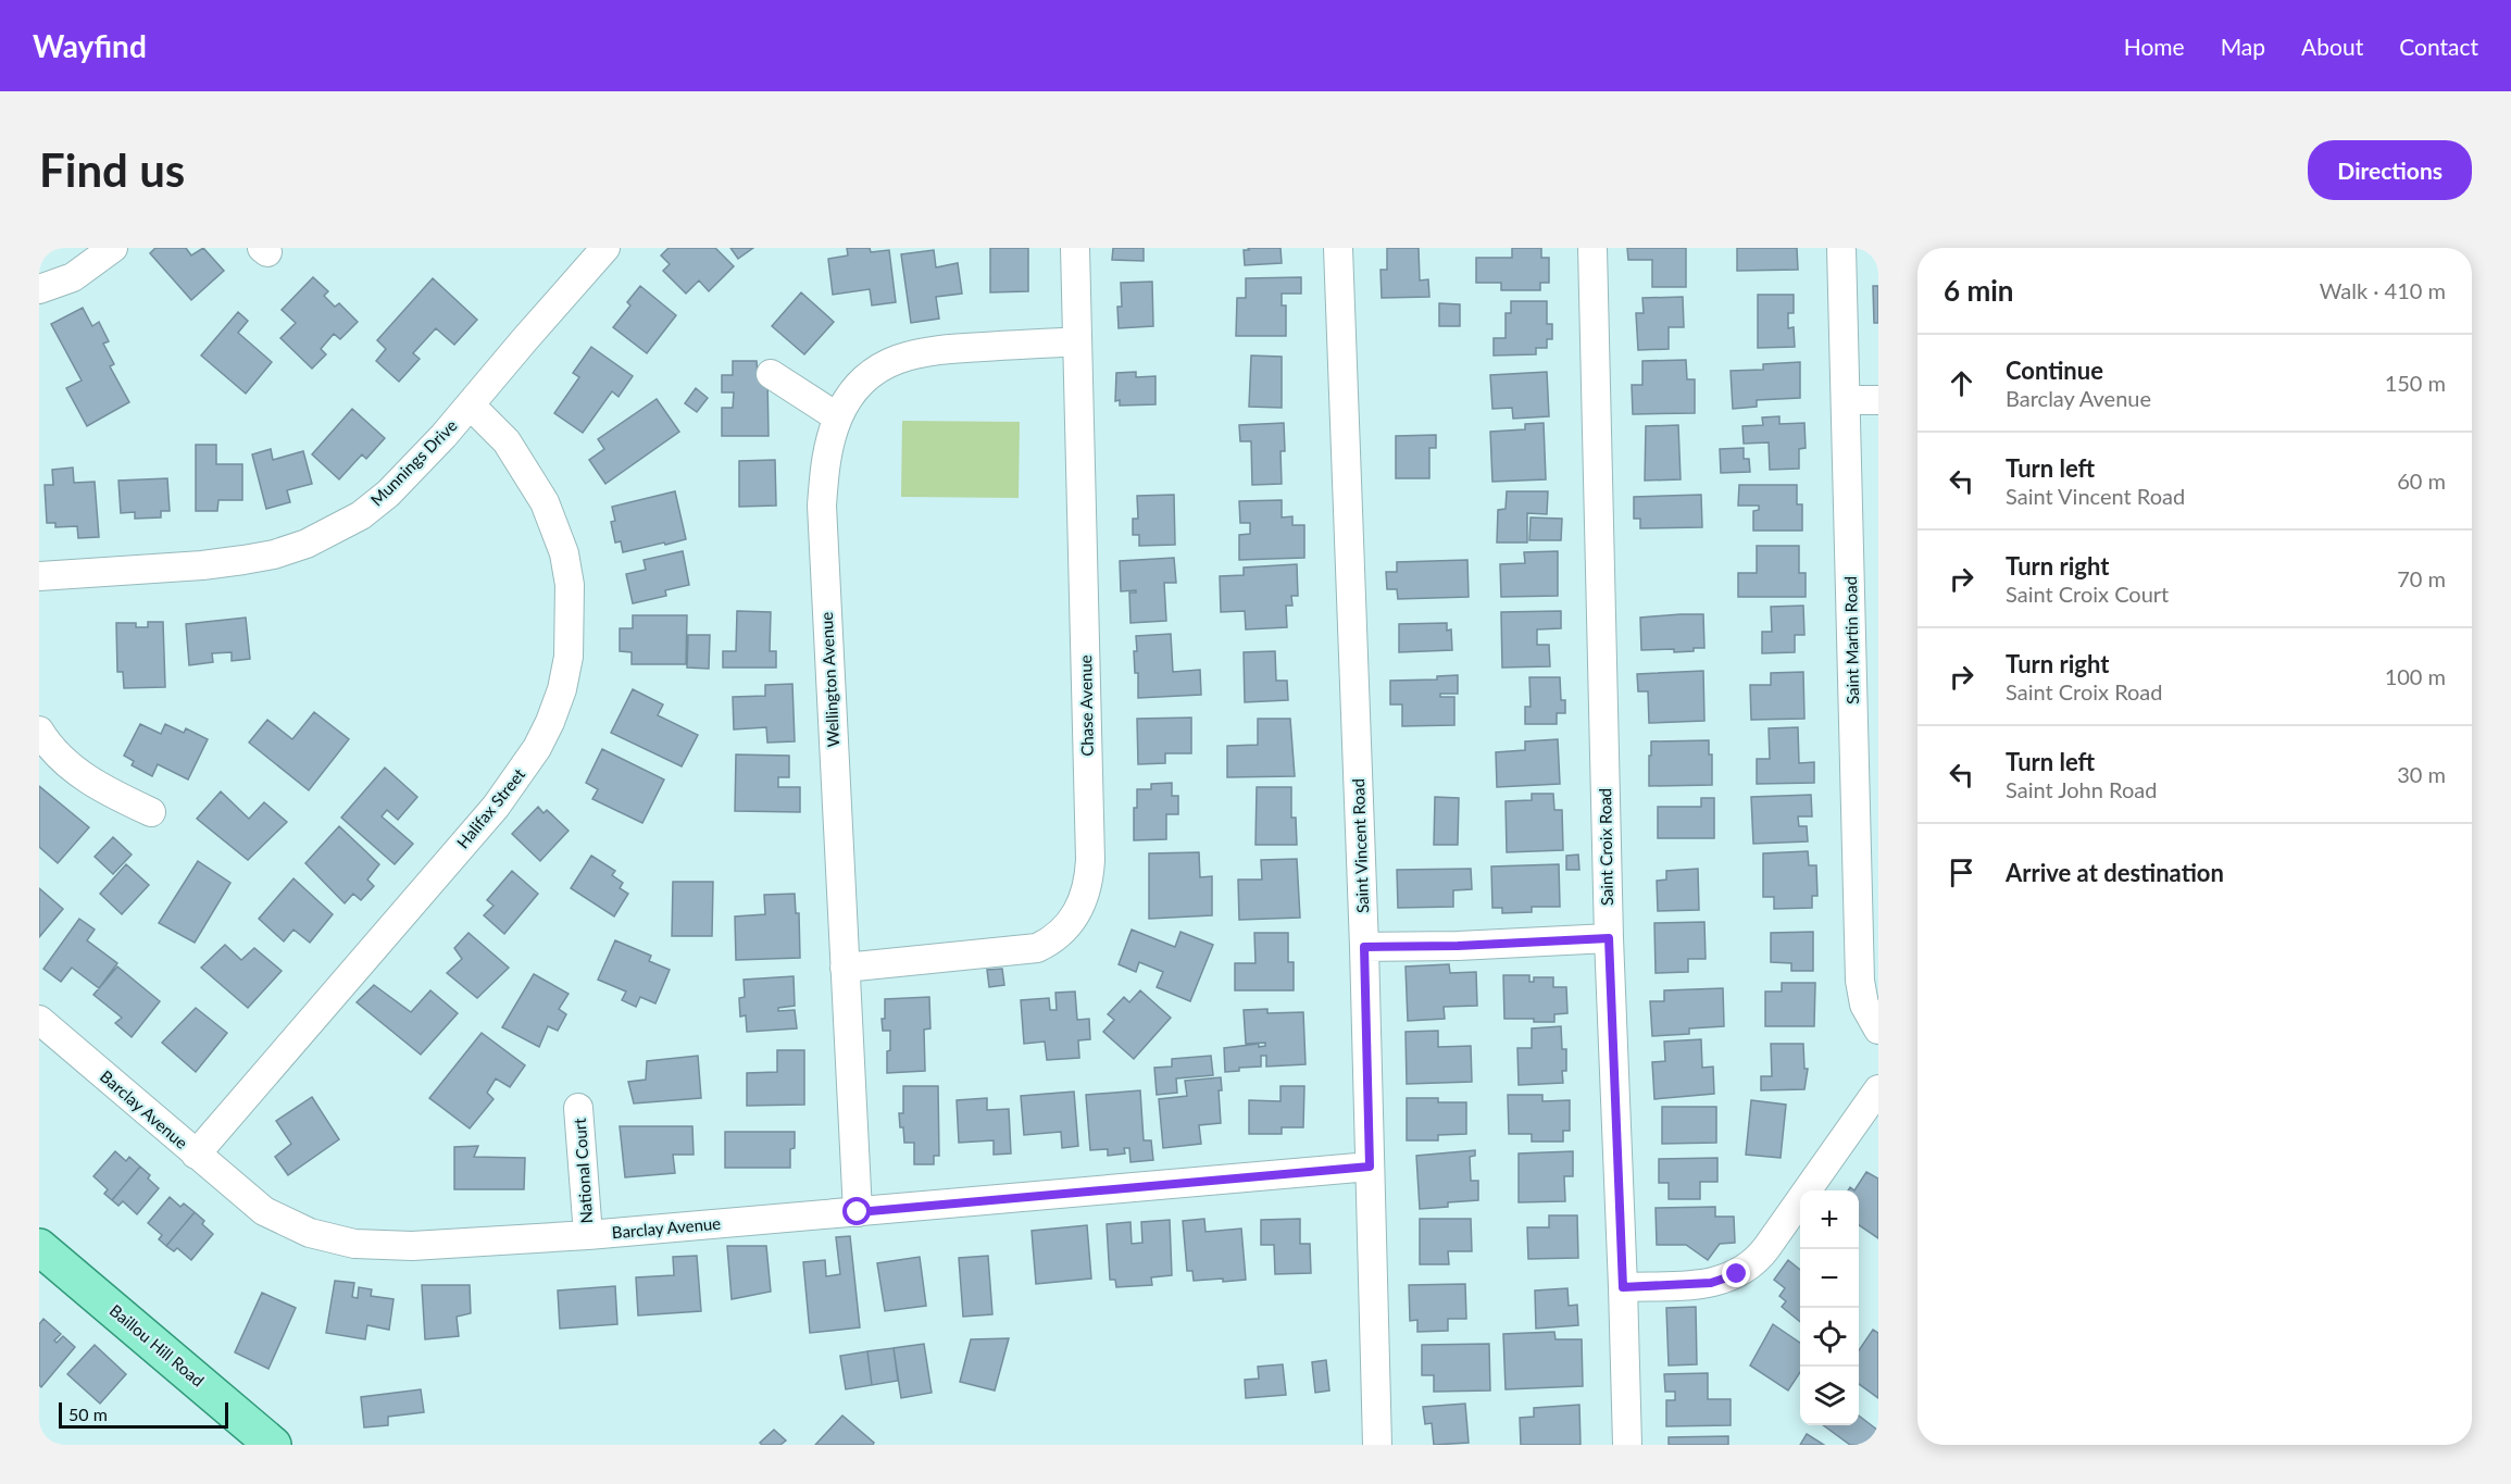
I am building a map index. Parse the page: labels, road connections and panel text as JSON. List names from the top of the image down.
{
  "streets": {
    "main road": ["Baillou Hill Road"],
    "street": [
      "Munnings Drive",
      "Saint Martin Road",
      "Wellington Avenue",
      "Chase Avenue",
      "Halifax Street",
      "Saint Vincent Road",
      "Saint Croix Road",
      "Barclay Avenue",
      "National Court"
    ]
  },
  "crossings": [
    ["Munnings Drive", "Halifax Street"],
    ["Wellington Avenue", "Chase Avenue"],
    ["Wellington Avenue", "Barclay Avenue"],
    ["Halifax Street", "Barclay Avenue"],
    ["Saint Vincent Road", "Barclay Avenue"],
    ["Barclay Avenue", "National Court"]
  ],
  "scale_bar": "50 m",
  "page": {
    "header": "Wayfind",
    "nav": [
      "Home",
      "Map",
      "About",
      "Contact"
    ],
    "buttons": "Directions",
    "title": "Find us",
    "heading": ["6 min", "Walk · 410 m"],
    "list": [
      ["Continue", "Barclay Avenue", "150 m"],
      ["Turn left", "Saint Vincent Road", "60 m"],
      ["Turn right", "Saint Croix Court", "70 m"],
      ["Turn right", "Saint Croix Road", "100 m"],
      ["Turn left", "Saint John Road", "30 m"],
      "Arrive at destination"
    ],
    "map_buttons": ["+", "−"],
    "scale": "50 m"
  }
}
